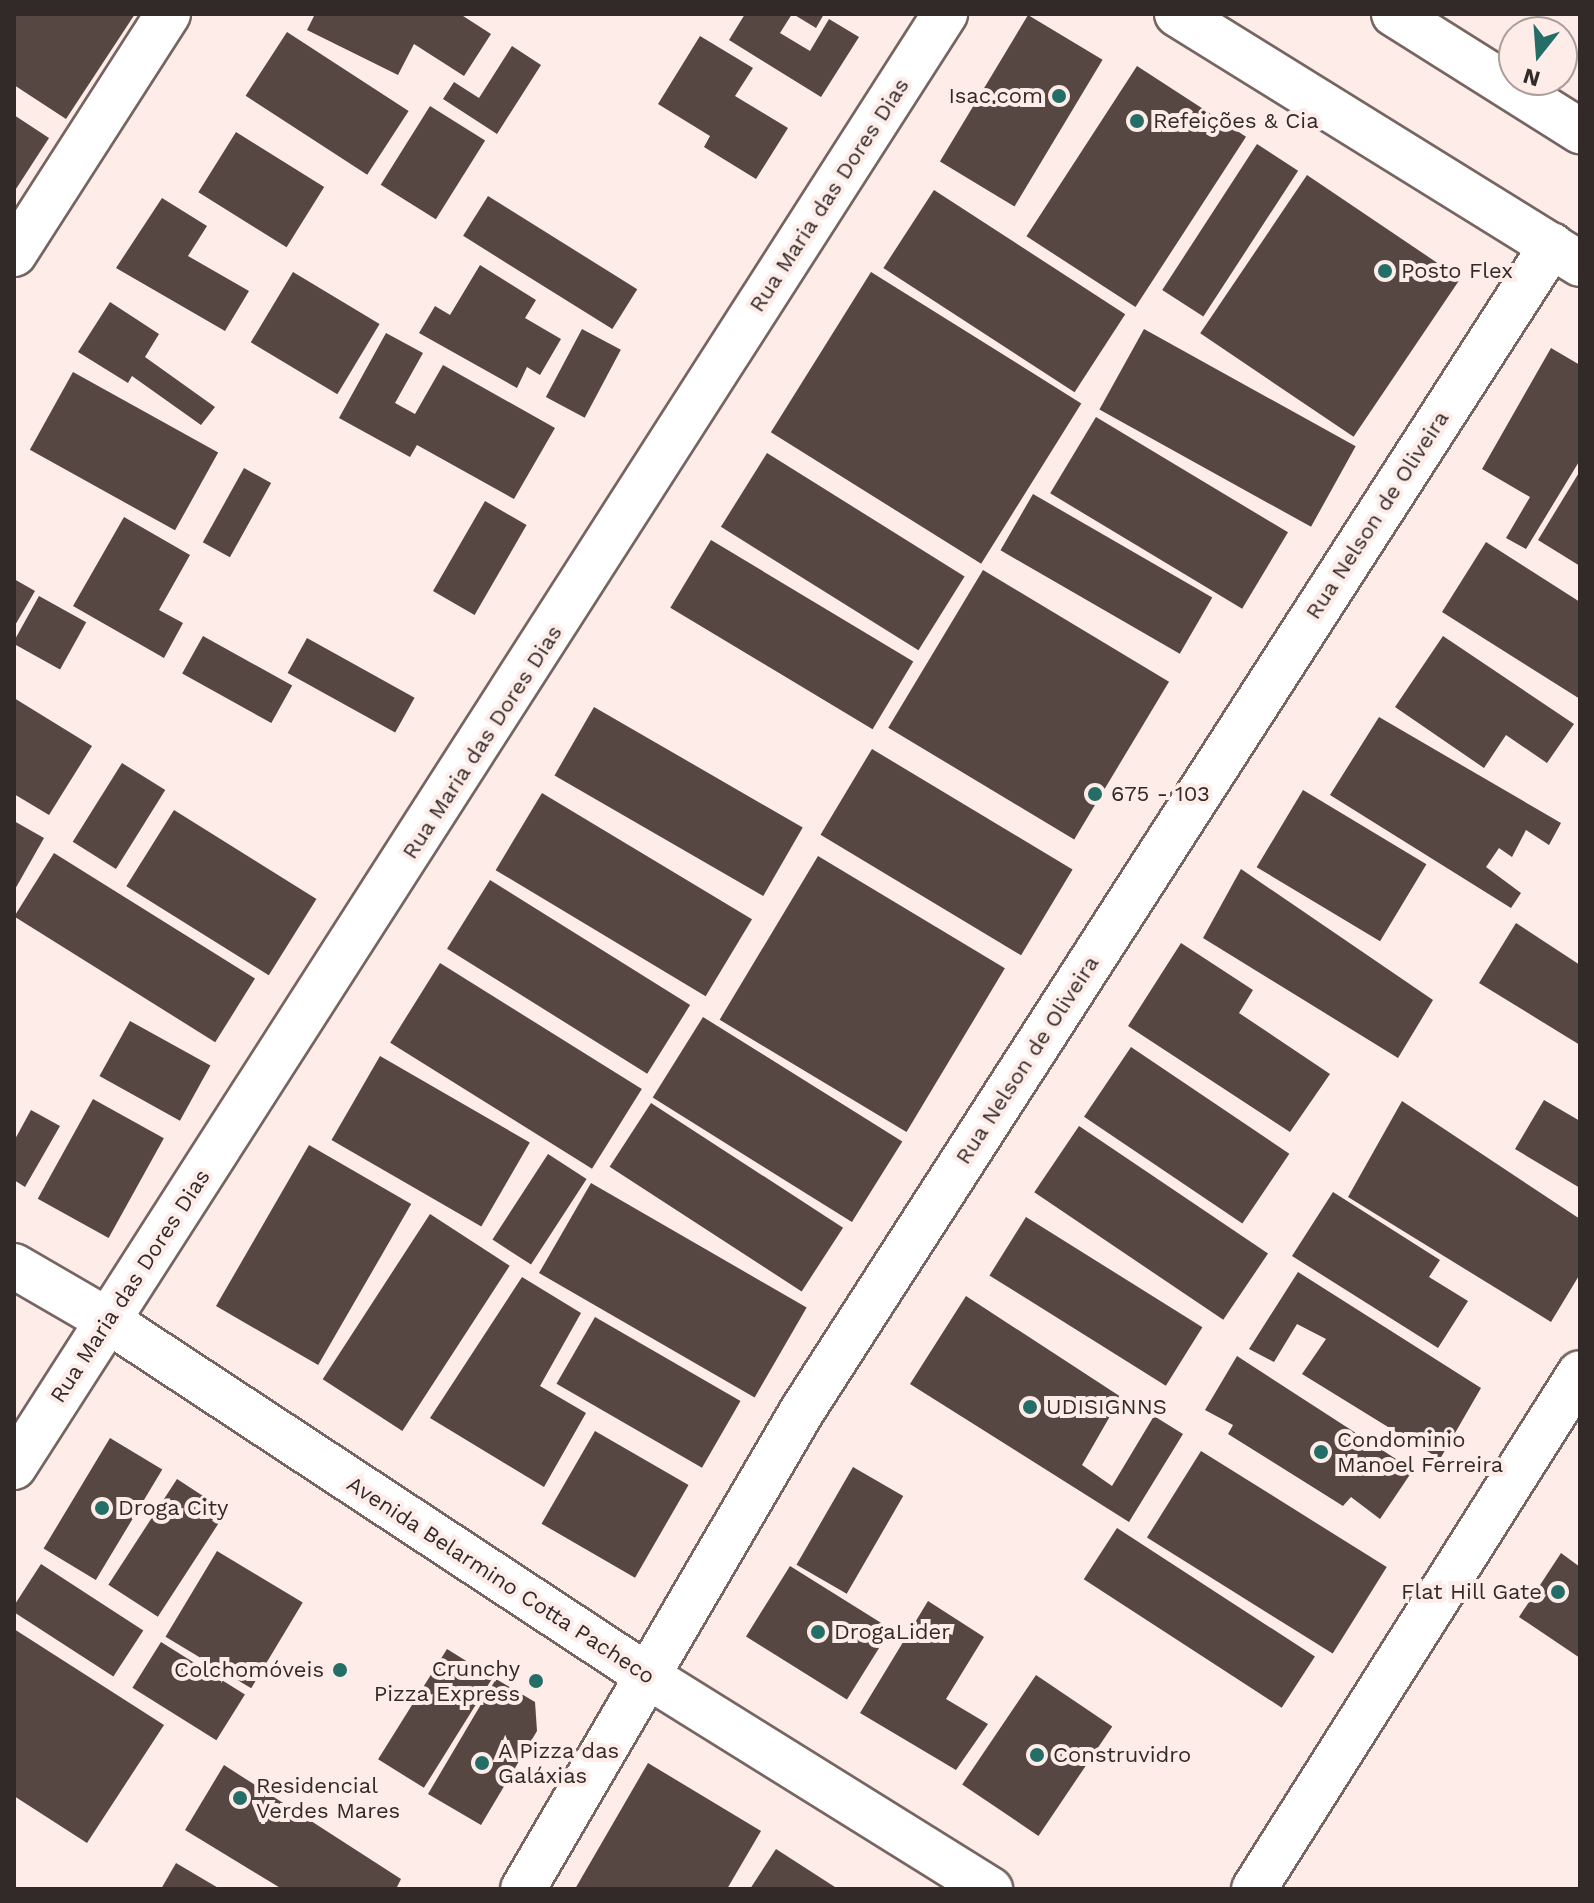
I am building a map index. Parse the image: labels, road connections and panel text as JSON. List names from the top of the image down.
{
  "streets": {
    "street": ["Rua Maria das Dores Dias", "Rua Nelson de Oliveira", "Avenida Belarmino Cotta Pacheco"]
  },
  "crossings": [
    ["Rua Maria das Dores Dias", "Avenida Belarmino Cotta Pacheco"],
    ["Rua Nelson de Oliveira", "Avenida Belarmino Cotta Pacheco"]
  ],
  "places": [
    "Isac.com",
    "Refeições & Cia",
    "Posto Flex",
    "675 - 103",
    "UDISIGNNS",
    "Condominio Manoel Ferreira",
    "Droga City",
    "Flat Hill Gate",
    "DrogaLider",
    "Colchomóveis",
    "Crunchy Pizza Express",
    "Construvidro",
    "A Pizza das Galáxias",
    "Residencial Verdes Mares"
  ],
  "north": "bottom"
}
